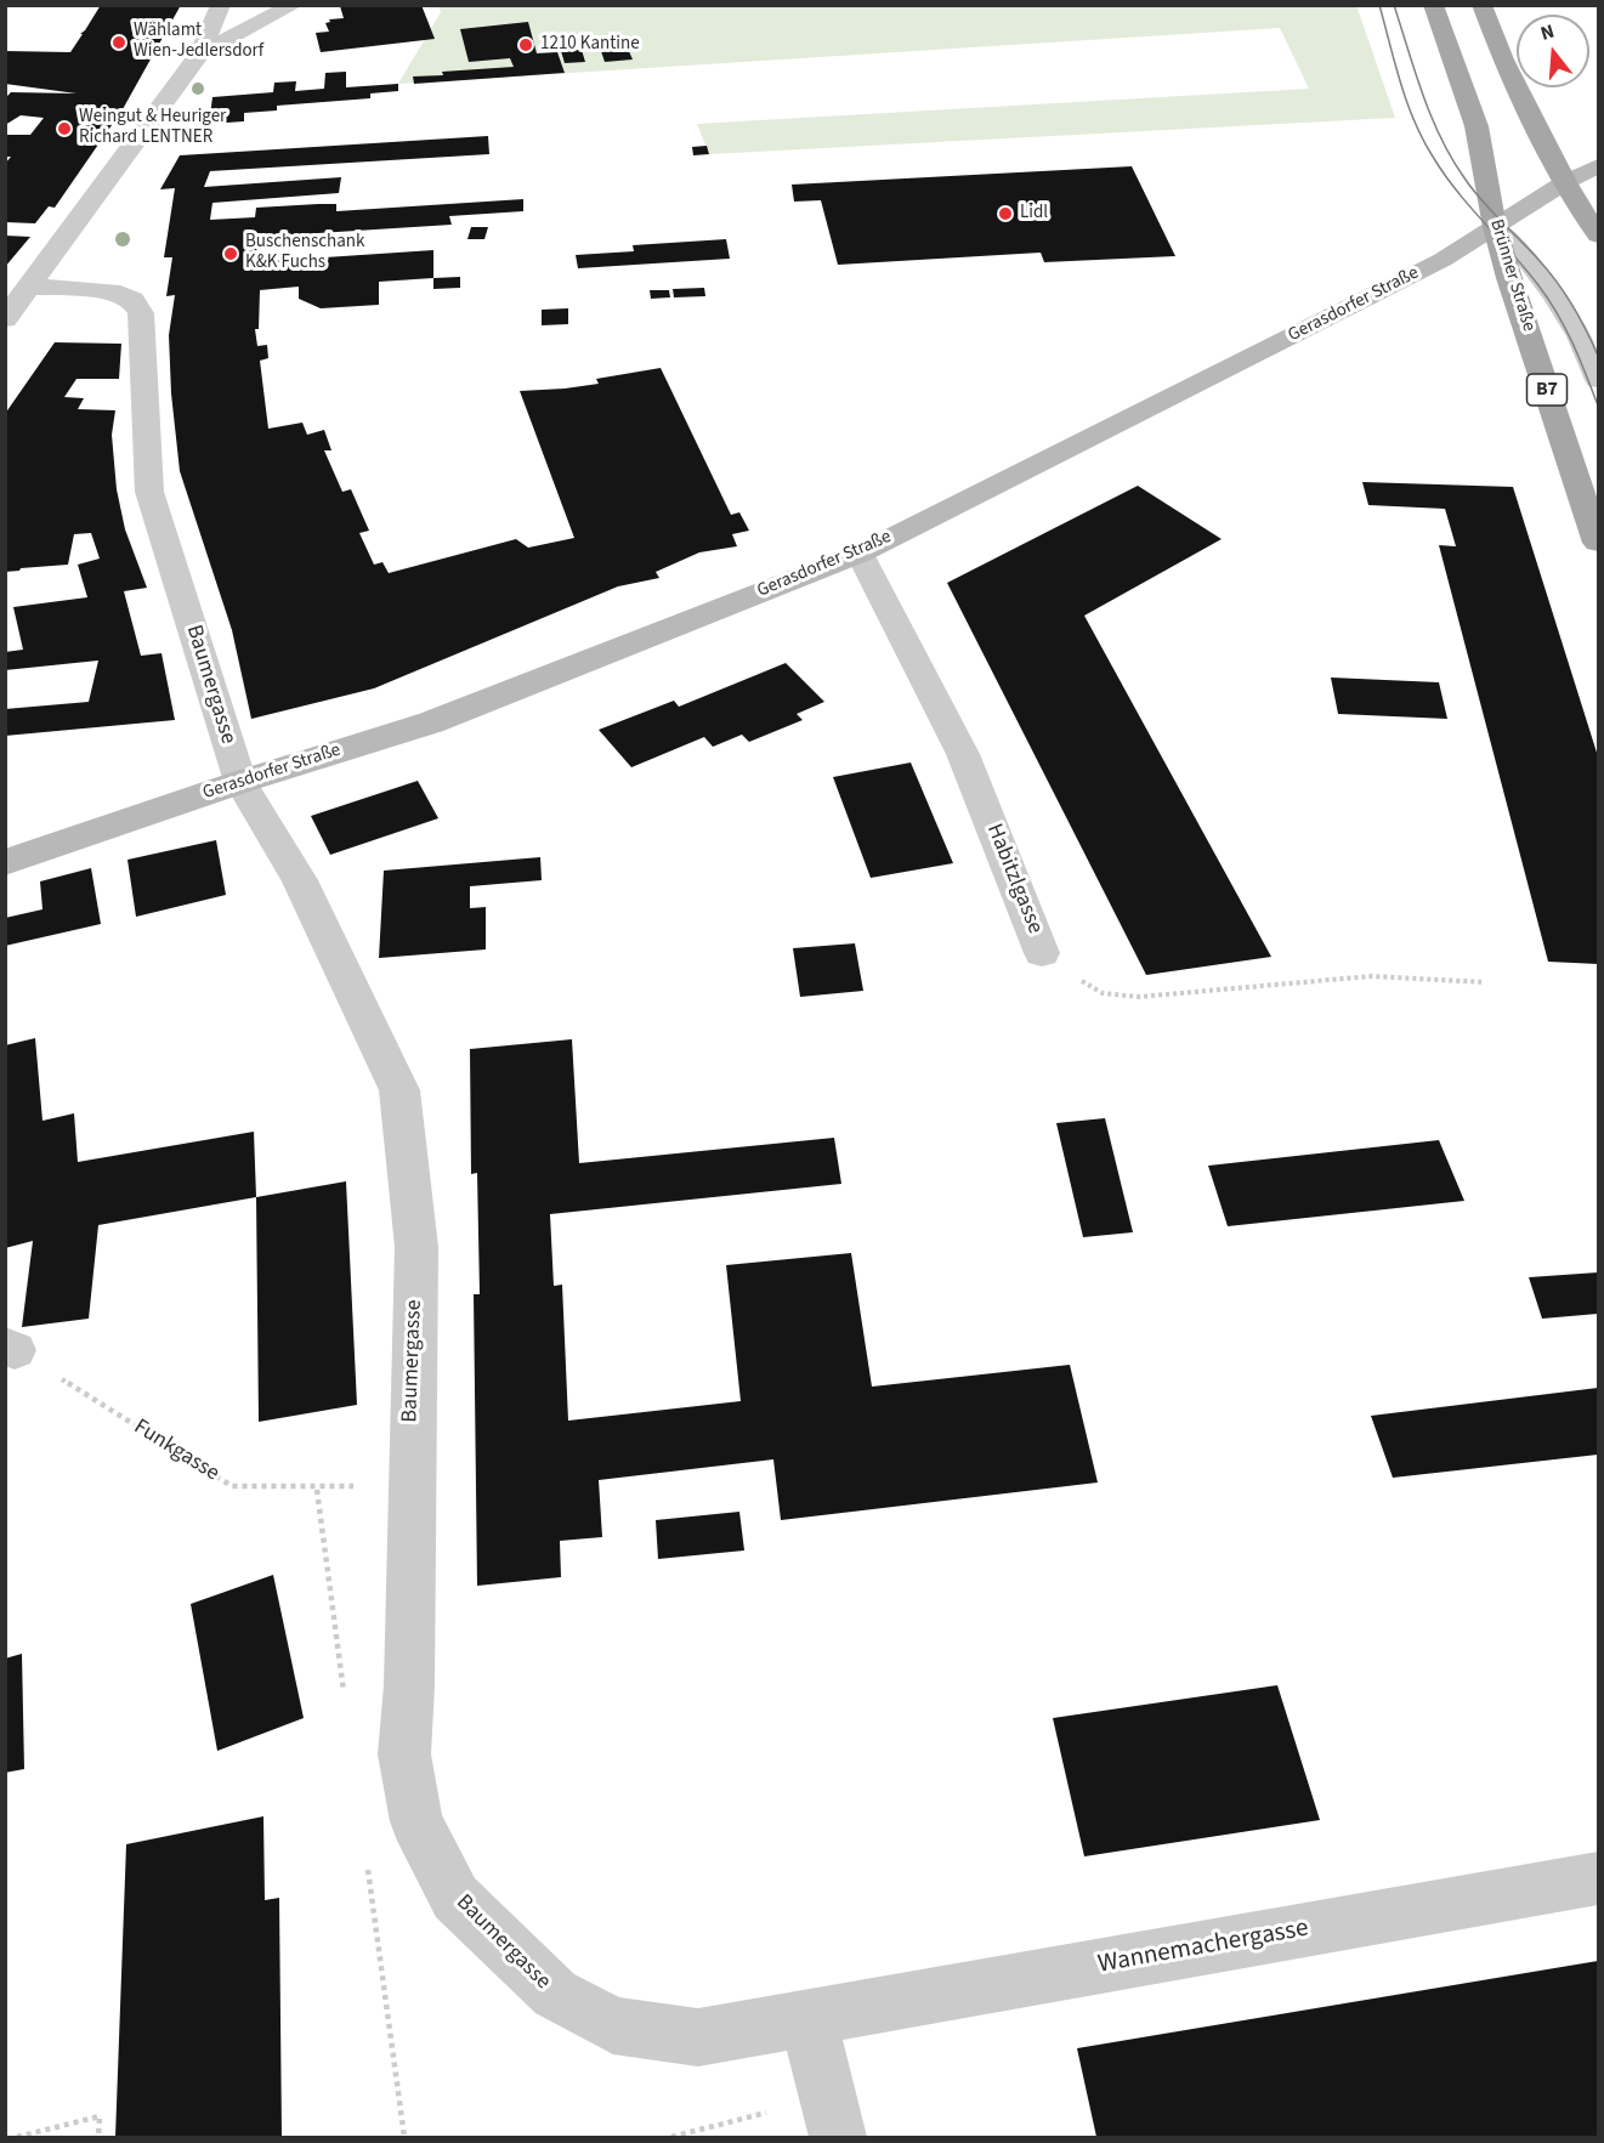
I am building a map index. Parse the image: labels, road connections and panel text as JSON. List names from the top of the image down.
{
  "streets": {
    "main road": ["Brünner Straße", "B7"],
    "street": ["Gerasdorfer Straße", "Baumergasse", "Wannemachergasse"],
    "lane": ["Habitzlgasse"],
    "path": ["Funkgasse"]
  },
  "crossings": [
    ["Brünner Straße", "Gerasdorfer Straße"],
    ["Gerasdorfer Straße", "Baumergasse"],
    ["Gerasdorfer Straße", "Habitzlgasse"],
    ["Baumergasse", "Funkgasse"],
    ["Baumergasse", "Wannemachergasse"]
  ],
  "places": [
    "Wählamt Wien-Jedlersdorf",
    "1210 Kantine",
    "Weingut & Heuriger Richard LENTNER",
    "Lidl",
    "Buschenschank K&K Fuchs"
  ],
  "north": "top"
}
